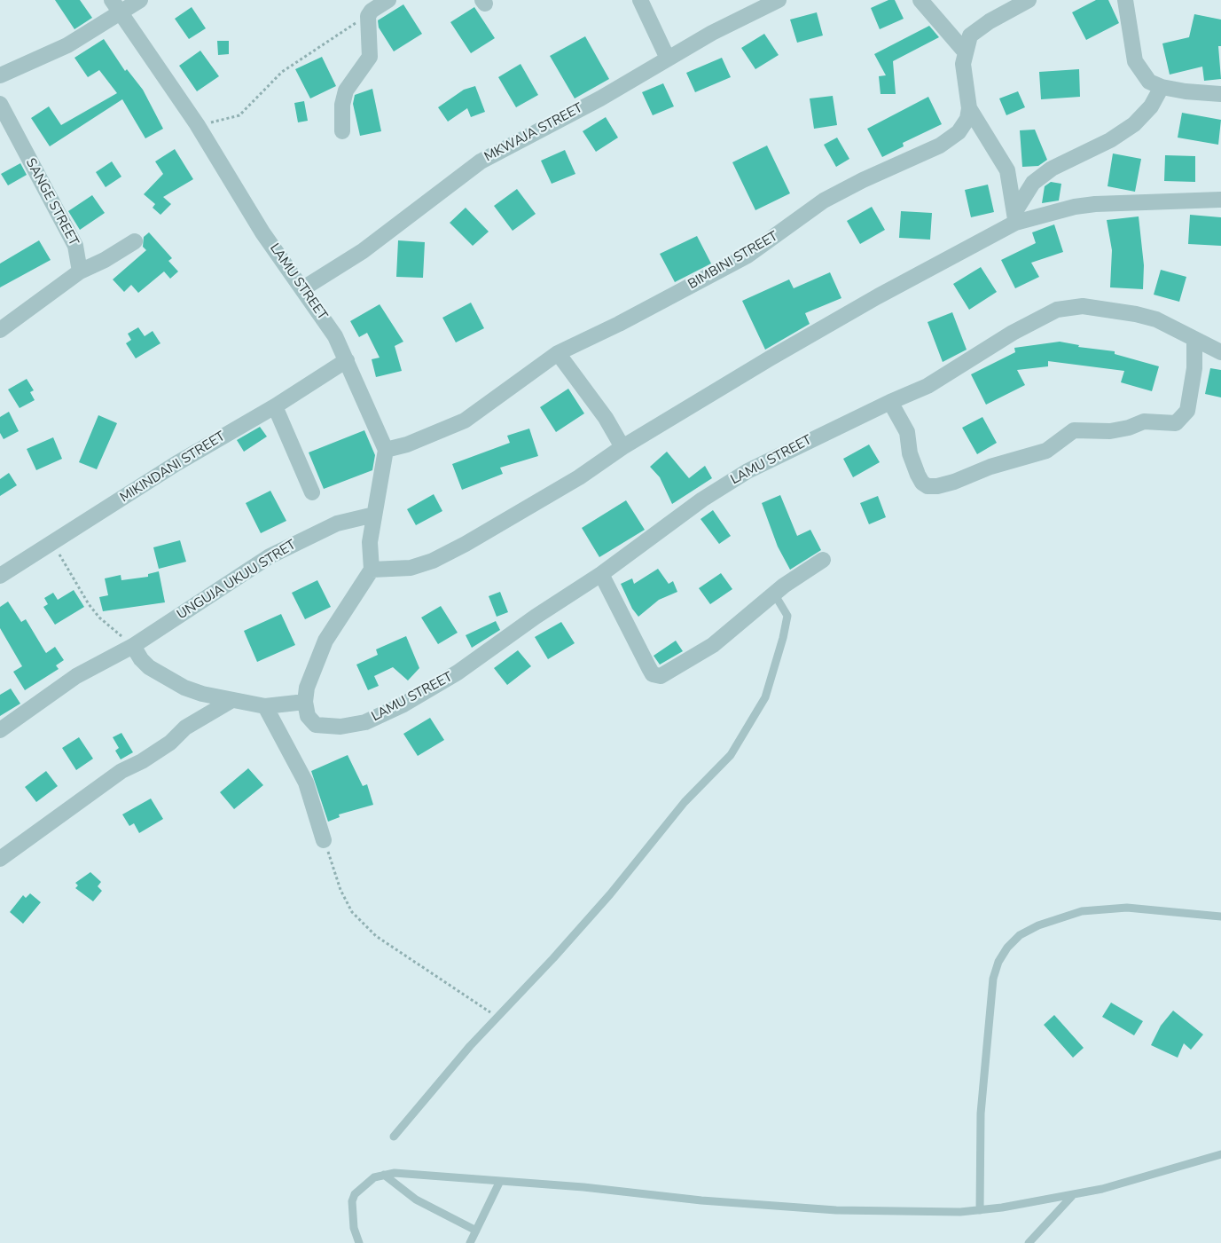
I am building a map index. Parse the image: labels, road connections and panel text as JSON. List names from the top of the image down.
{
  "streets": {
    "street": [
      "MKWAJA STREET",
      "SANGE STREET",
      "BIMBINI STREET",
      "LAMU STREET",
      "MIKINDANI STREET",
      "UNGUJA UKUU STRET"
    ]
  },
  "crossings": [
    ["MKWAJA STREET", "LAMU STREET"],
    ["BIMBINI STREET", "LAMU STREET"],
    ["LAMU STREET", "MIKINDANI STREET"]
  ]
}
